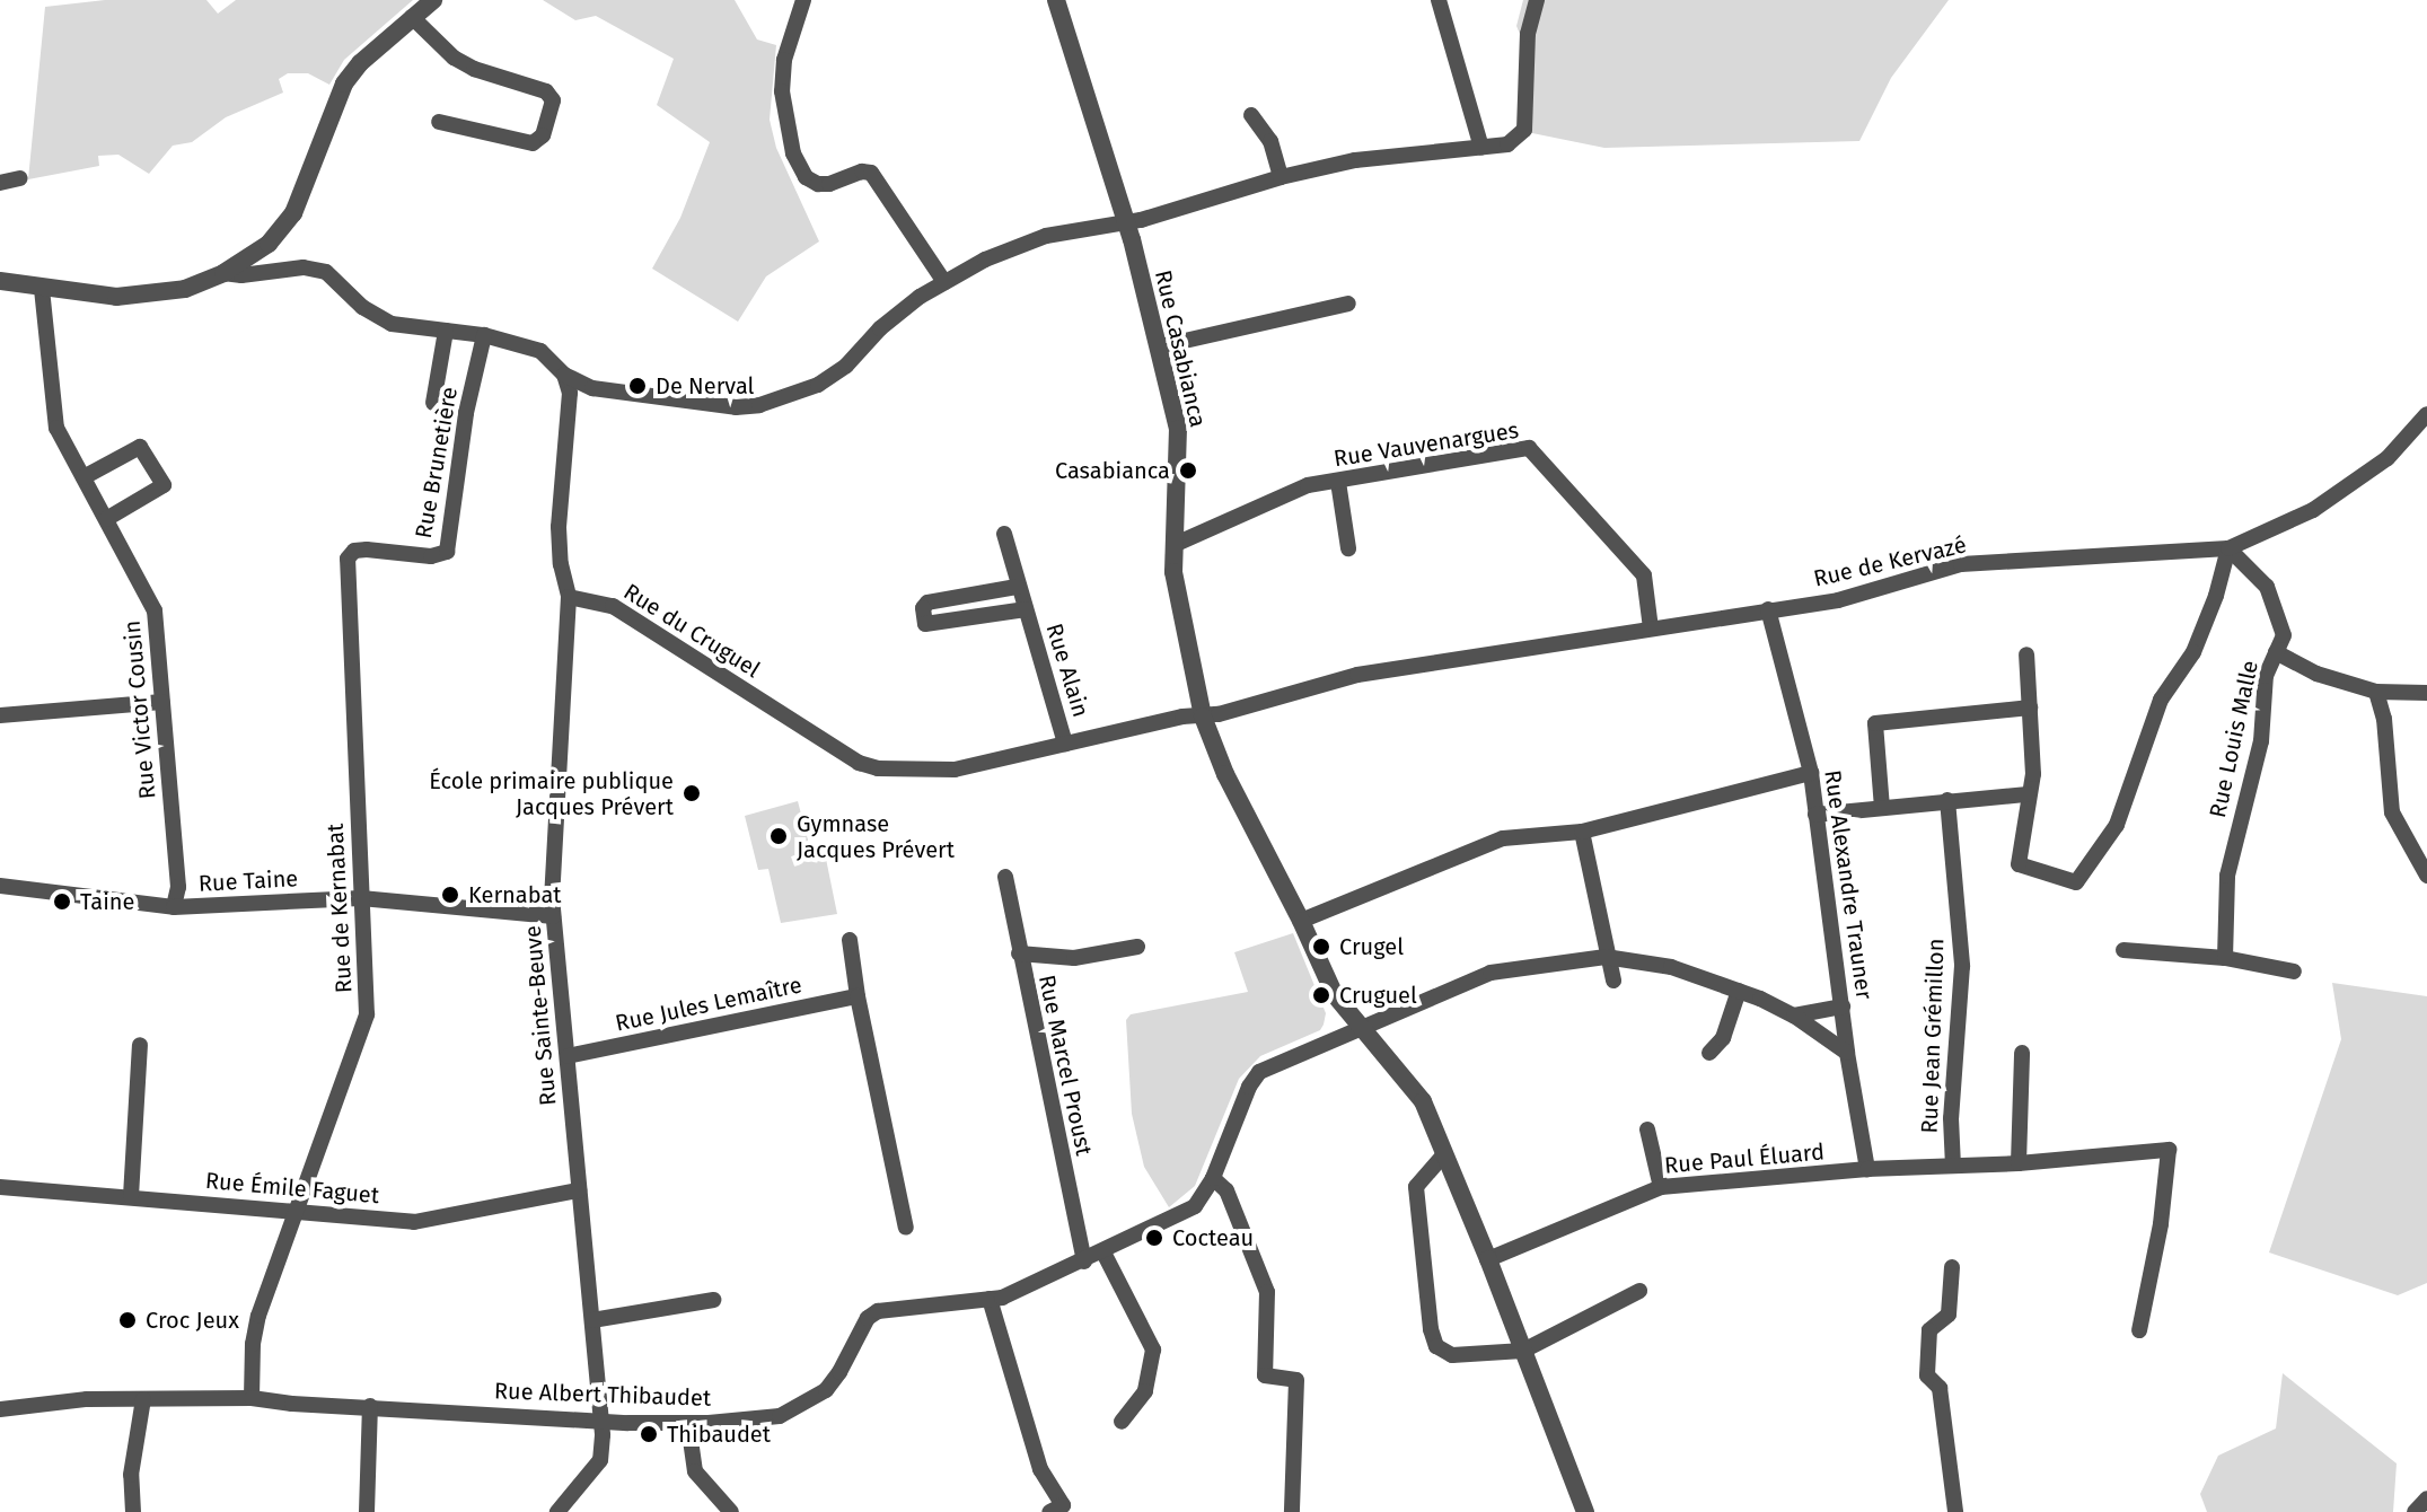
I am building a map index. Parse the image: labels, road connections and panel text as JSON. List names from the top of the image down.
{
  "streets": {
    "street": [
      "Rue Casabianca",
      "Rue Vauvenargues",
      "Rue Brunetière",
      "Rue de Kervazé",
      "Rue du Cruguel",
      "Rue Alain",
      "Rue Victor Cousin",
      "Rue Louis Malle",
      "Rue Taine",
      "Rue Alexandre Trauner",
      "Rue de Kernabat",
      "Rue Jules Lemaître",
      "Rue Sainte-Beuve",
      "Rue Jean Grémillon",
      "Rue Marcel Proust",
      "Rue Paul Éluard",
      "Rue Émile Faguet",
      "Rue Albert Thibaudet"
    ]
  },
  "crossings": [
    ["Rue Casabianca", "Rue Vauvenargues"],
    ["Rue Casabianca", "Rue de Kervazé"],
    ["Rue Casabianca", "Rue du Cruguel"],
    ["Rue Casabianca", "Rue Paul Éluard"],
    ["Rue Casabianca", "Rue Albert Thibaudet"],
    ["Rue Vauvenargues", "Rue de Kervazé"],
    ["Rue Brunetière", "Rue de Kernabat"],
    ["Rue de Kervazé", "Rue du Cruguel"],
    ["Rue de Kervazé", "Rue Louis Malle"],
    ["Rue de Kervazé", "Rue Alexandre Trauner"],
    ["Rue du Cruguel", "Rue Alain"],
    ["Rue du Cruguel", "Rue Sainte-Beuve"],
    ["Rue Victor Cousin", "Rue Taine"],
    ["Rue Taine", "Rue de Kernabat"],
    ["Rue Taine", "Rue Sainte-Beuve"],
    ["Rue Alexandre Trauner", "Rue Paul Éluard"],
    ["Rue Alexandre Trauner", "Rue Albert Thibaudet"],
    ["Rue de Kernabat", "Rue Émile Faguet"],
    ["Rue de Kernabat", "Rue Albert Thibaudet"],
    ["Rue Jules Lemaître", "Rue Sainte-Beuve"],
    ["Rue Sainte-Beuve", "Rue Émile Faguet"],
    ["Rue Sainte-Beuve", "Rue Albert Thibaudet"],
    ["Rue Jean Grémillon", "Rue Paul Éluard"],
    ["Rue Marcel Proust", "Rue Albert Thibaudet"]
  ],
  "places": [
    "De Nerval",
    "Casabianca",
    "École primaire publique Jacques Prévert",
    "Gymnase Jacques Prévert",
    "Kernabat",
    "Taine",
    "Crugel",
    "Cruguel",
    "Cocteau",
    "Croc Jeux",
    "Thibaudet"
  ]
}
